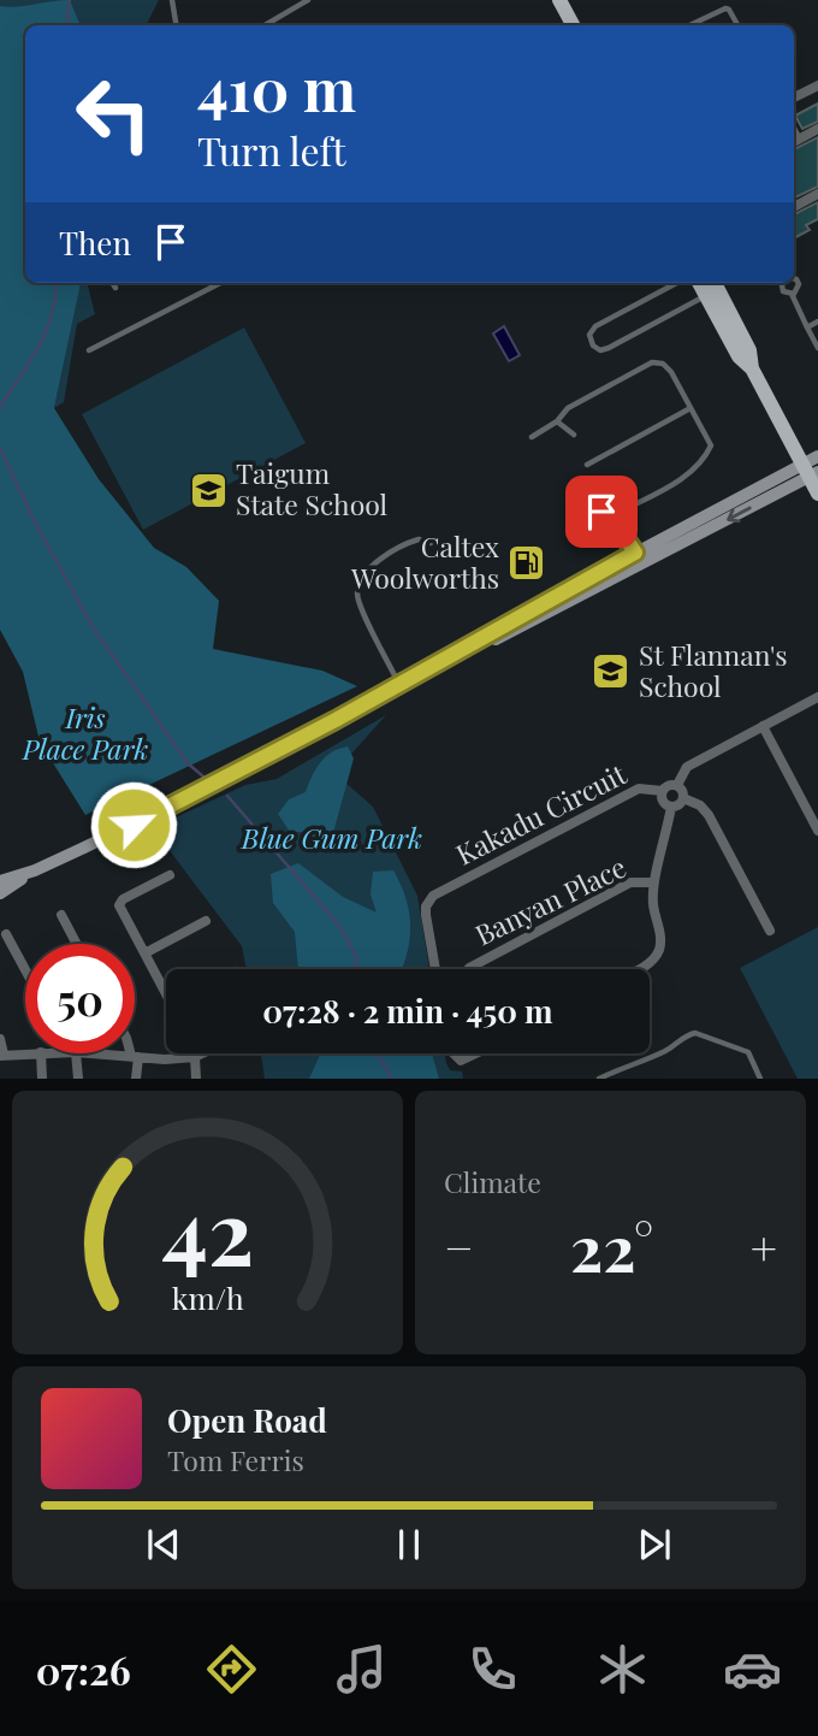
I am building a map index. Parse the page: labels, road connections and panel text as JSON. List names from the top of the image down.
{
  "streets": {
    "street": ["Kakadu Circuit", "Banyan Place"]
  },
  "parks": ["Iris Place Park", "Blue Gum Park"],
  "places": {
    "school or university": ["Taigum State School", "St Flannan's School"],
    "fuel station": ["Caltex Woolworths"]
  },
  "page": {
    "turn": ["410 m", "Turn left"],
    "then": "Then",
    "limit": "50",
    "trip": "07:28 · 2 min · 450 m",
    "tile": "Climate",
    "heat": ["−", "22°", "+"],
    "song": ["Open Road", "Tom Ferris"],
    "tabs": "07:26",
    "gauge": ["42", "km/h"]
  }
}
